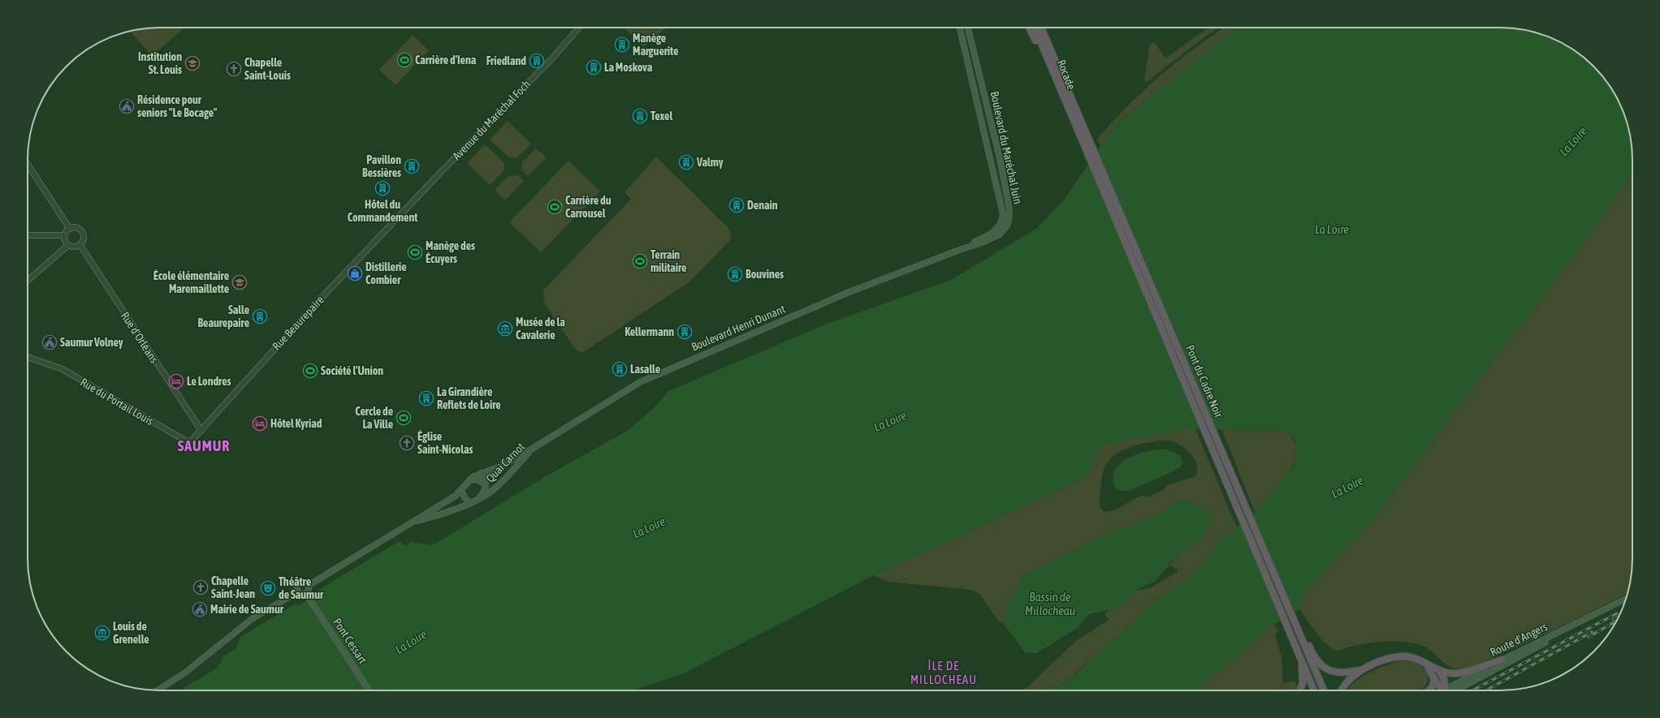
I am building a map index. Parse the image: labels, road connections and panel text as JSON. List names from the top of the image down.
{
  "streets": {
    "highway": ["Rocade", "Pont du Cadre Noir"],
    "main road": [
      "Boulevard du Maréchal Juin",
      "Boulevard Henri Dunant",
      "Quai Carnot",
      "Route d'Angers",
      "Pont Cessart"
    ],
    "street": [
      "Avenue du Maréchal Foch",
      "Rue Beaurepaire",
      "Rue d'Orléans",
      "Rue du Portail Louis"
    ]
  },
  "crossings": [
    ["Rocade", "Pont du Cadre Noir"],
    ["Avenue du Maréchal Foch", "Rue Beaurepaire"],
    ["Boulevard du Maréchal Juin", "Boulevard Henri Dunant"],
    ["Rue Beaurepaire", "Rue d'Orléans"],
    ["Rue Beaurepaire", "Rue du Portail Louis"],
    ["Boulevard Henri Dunant", "Quai Carnot"],
    ["Quai Carnot", "Pont Cessart"]
  ],
  "districts": ["SAUMUR", "ÎLE DE MILLOCHEAU"],
  "water": ["La Loire", "Bassin de Millocheau"],
  "places": {
    "building": [
      "Manège Marguerite",
      "Friedland",
      "La Moskova",
      "Texel",
      "Valmy",
      "Pavillon Bessières",
      "Hôtel du Commandement",
      "Denain",
      "Bouvines",
      "Salle Beaurepaire",
      "Kellermann",
      "Lasalle",
      "La Girandière Reflets de Loire"
    ],
    "sports": [
      "Carrière d'Iena",
      "Carrière du Carrousel",
      "Manège des Écuyers",
      "Terrain militaire",
      "Société l'Union",
      "Cercle de La Ville"
    ],
    "school or university": ["Institution St. Louis", "École élémentaire Maremaillette"],
    "church": ["Chapelle Saint-Louis", "Église Saint-Nicolas", "Chapelle Saint-Jean"],
    "public building": ["Résidence pour seniors \"Le Bocage\"", "Saumur Volney", "Mairie de Saumur"],
    "shop": ["Distillerie Combier"],
    "museum": ["Musée de la Cavalerie", "Louis de Grenelle"],
    "hotel": ["Le Londres", "Hôtel Kyriad"],
    "theatre": ["Théâtre de Saumur"]
  }
}
